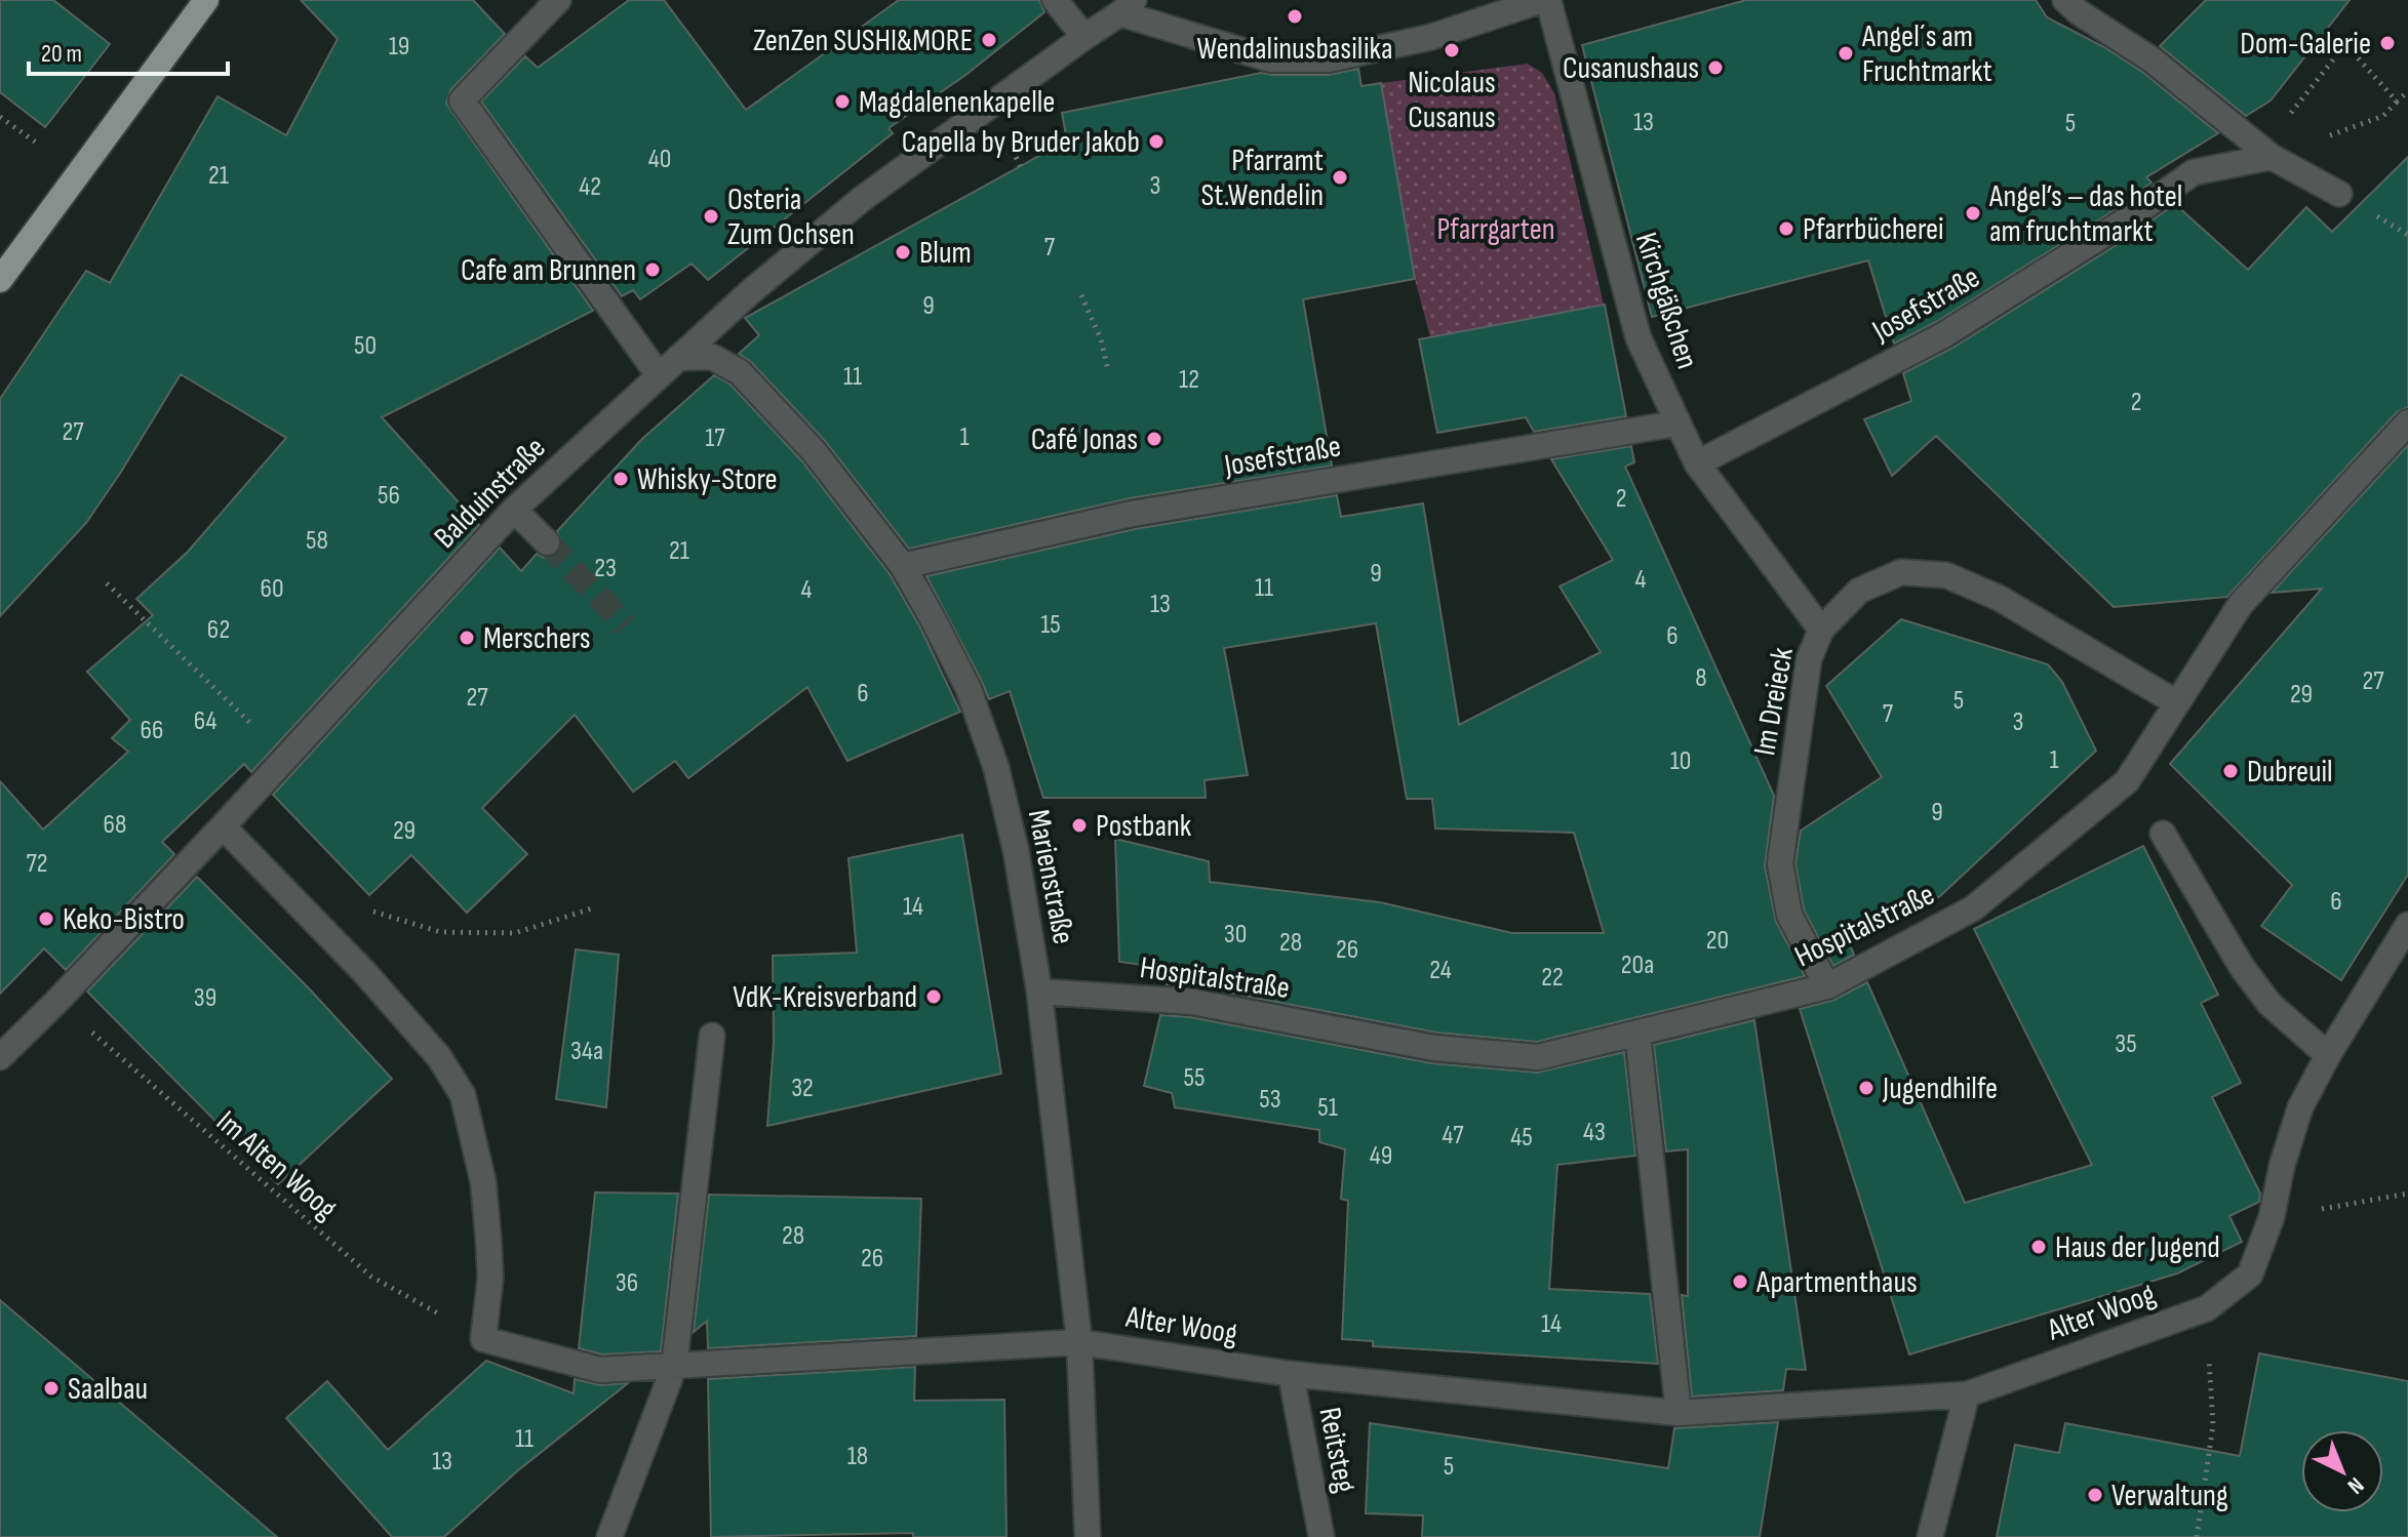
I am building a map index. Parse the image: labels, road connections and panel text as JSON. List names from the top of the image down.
{
  "streets": {
    "street": [
      "Kirchgäßchen",
      "Josefstraße",
      "Balduinstraße",
      "Im Dreieck",
      "Marienstraße",
      "Hospitalstraße",
      "Alter Woog",
      "Reitsteg"
    ],
    "path": ["Im Alten Woog"]
  },
  "crossings": [
    ["Kirchgäßchen", "Josefstraße"],
    ["Kirchgäßchen", "Im Dreieck"],
    ["Josefstraße", "Marienstraße"],
    ["Balduinstraße", "Marienstraße"],
    ["Balduinstraße", "Im Alten Woog"],
    ["Im Dreieck", "Hospitalstraße"],
    ["Marienstraße", "Hospitalstraße"],
    ["Marienstraße", "Alter Woog"],
    ["Im Alten Woog", "Alter Woog"],
    ["Alter Woog", "Reitsteg"]
  ],
  "parks": ["Pfarrgarten"],
  "places": [
    "Wendalinusbasilika",
    "ZenZen SUSHI&MORE",
    "Dom-Galerie",
    "Nicolaus Cusanus",
    "Angel´s am Fruchtmarkt",
    "Cusanushaus",
    "Magdalenenkapelle",
    "Capella by Bruder Jakob",
    "Pfarramt St.Wendelin",
    "Angel’s – das hotel am fruchtmarkt",
    "Osteria Zum Ochsen",
    "Pfarrbücherei",
    "Blum",
    "Cafe am Brunnen",
    "Café Jonas",
    "Whisky-Store",
    "Merschers",
    "Dubreuil",
    "Postbank",
    "Keko-Bistro",
    "VdK-Kreisverband",
    "Jugendhilfe",
    "Haus der Jugend",
    "Apartmenthaus",
    "Saalbau",
    "Verwaltung"
  ],
  "house_numbers": [
    "19",
    "13",
    "5",
    "40",
    "21",
    "3",
    "42",
    "7",
    "9",
    "50",
    "11",
    "12",
    "2",
    "27",
    "1",
    "17",
    "56",
    "2",
    "58",
    "21",
    "23",
    "9",
    "4",
    "11",
    "60",
    "4",
    "13",
    "15",
    "62",
    "6",
    "8",
    "27",
    "6",
    "29",
    "27",
    "5",
    "7",
    "64",
    "3",
    "66",
    "1",
    "10",
    "9",
    "68",
    "29",
    "72",
    "6",
    "14",
    "30",
    "20",
    "28",
    "26",
    "20a",
    "24",
    "22",
    "39",
    "35",
    "34a",
    "55",
    "32",
    "53",
    "51",
    "43",
    "47",
    "45",
    "49",
    "28",
    "26",
    "36",
    "14",
    "11",
    "18",
    "13",
    "5"
  ],
  "scale_bar": "20 m",
  "north": "bottom right"
}
